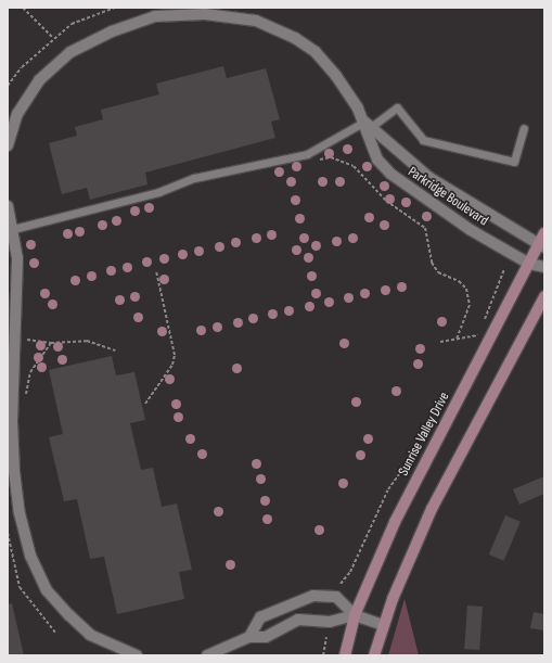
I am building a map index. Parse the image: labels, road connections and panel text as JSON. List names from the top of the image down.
{
  "streets": {
    "main road": ["Sunrise Valley Drive"],
    "street": ["Parkridge Boulevard"]
  },
  "crossings": [
    ["Parkridge Boulevard", "Sunrise Valley Drive"]
  ]
}
